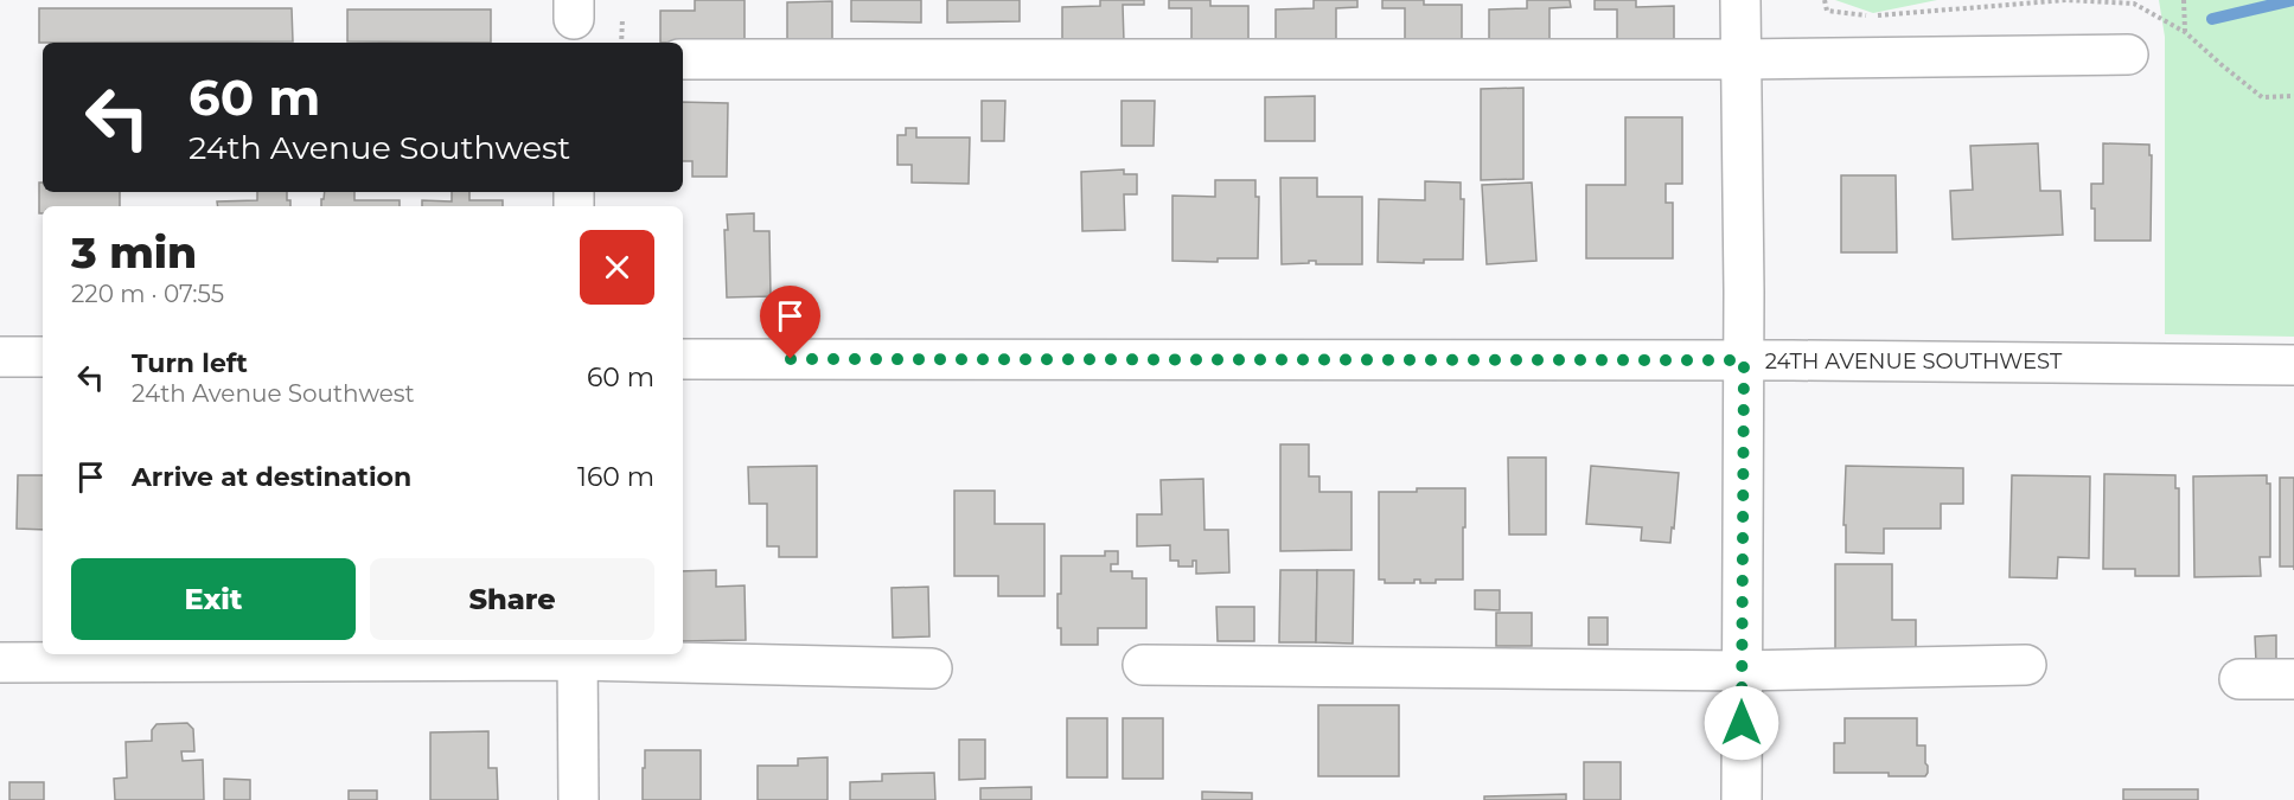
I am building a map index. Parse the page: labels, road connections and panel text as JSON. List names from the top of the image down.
{
  "streets": {
    "street": ["24TH AVENUE SOUTHWEST"]
  },
  "page": {
    "turn": ["60 m", "24th Avenue Southwest"],
    "heading": ["3 min", "220 m · 07:55"],
    "list": [
      {
        "name": "Turn left",
        "note": "24th Avenue Southwest",
        "value": "60 m"
      },
      {
        "name": "Arrive at destination",
        "value": "160 m"
      }
    ],
    "buttons": ["Exit", "Share"]
  }
}
